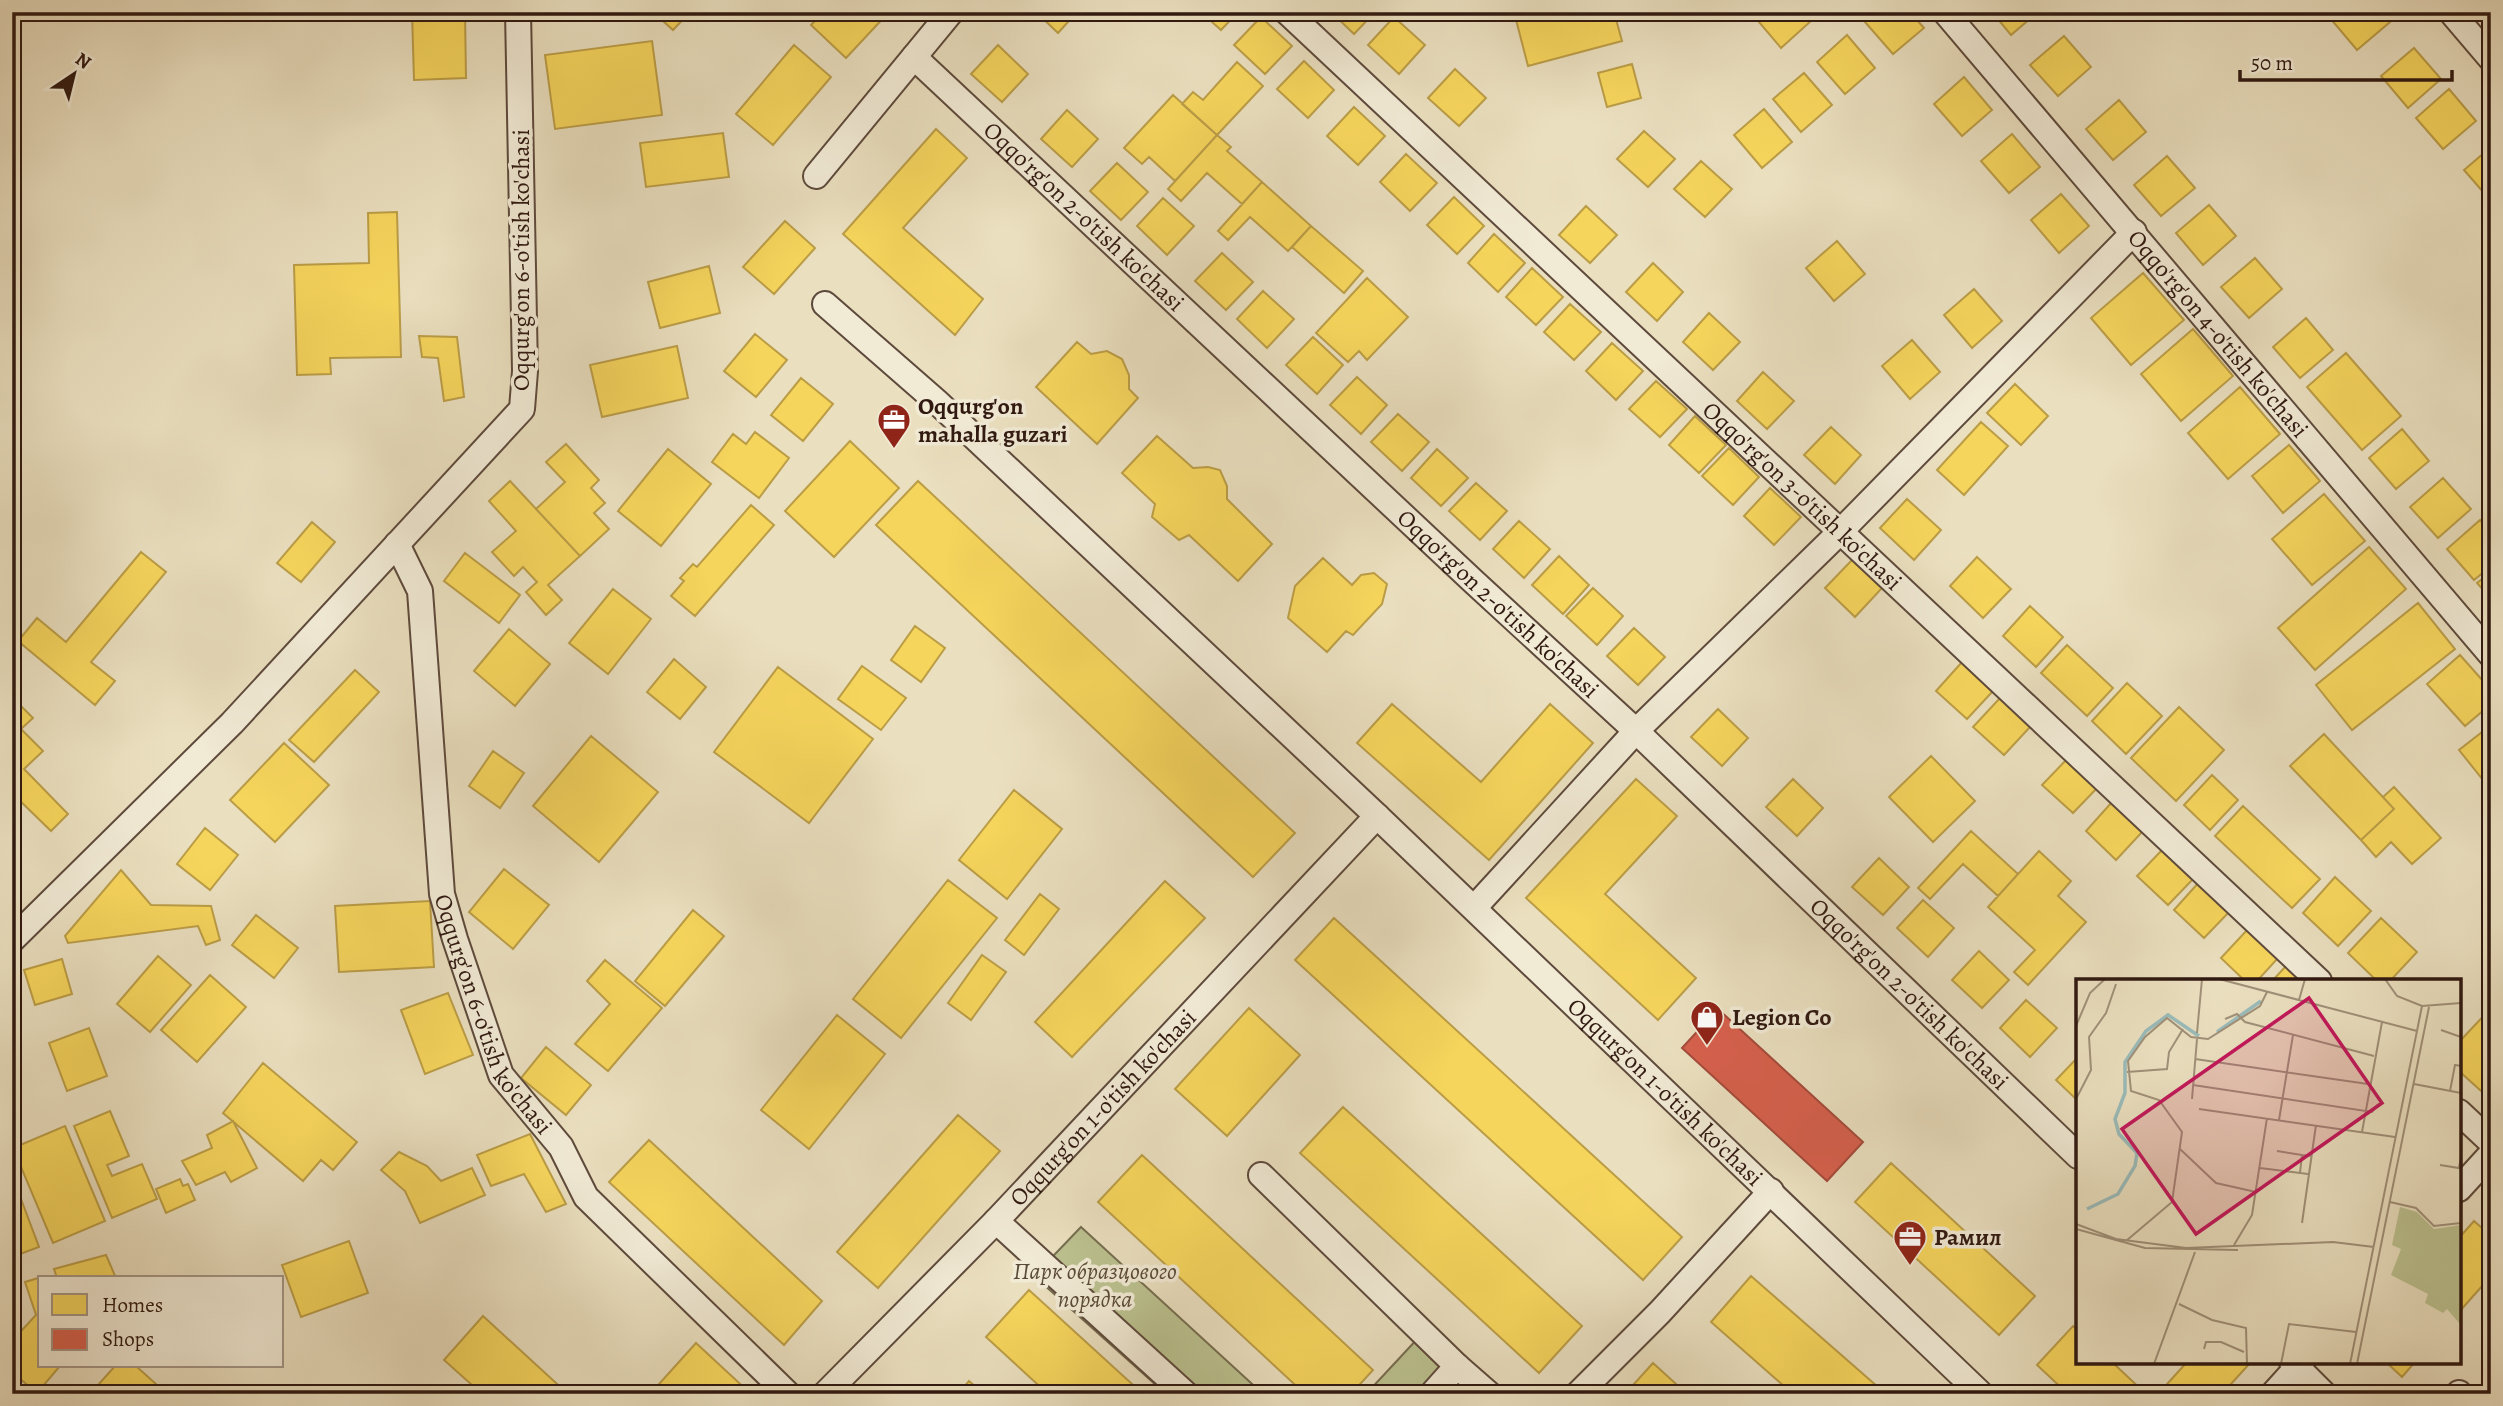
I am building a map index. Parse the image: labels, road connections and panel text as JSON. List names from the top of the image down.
{
  "streets": {
    "street": [
      "Oqqo'rg'on 2-o'tish ko'chasi",
      "Oqqurg'on 6-o'tish ko'chasi",
      "Oqqo'rg'on 4-o'tish ko'chasi",
      "Oqqo'rg'on 3-o'tish ko'chasi",
      "Oqqurg'on 1-o'tish ko'chasi"
    ]
  },
  "parks": ["Парк образцового порядка"],
  "places": {
    "office": ["Oqqurg'on mahalla guzari", "Рамил"],
    "shop": ["Legion Co"]
  },
  "legend": ["Homes", "Shops"],
  "scale_bar": "50 m",
  "north": "top right"
}
